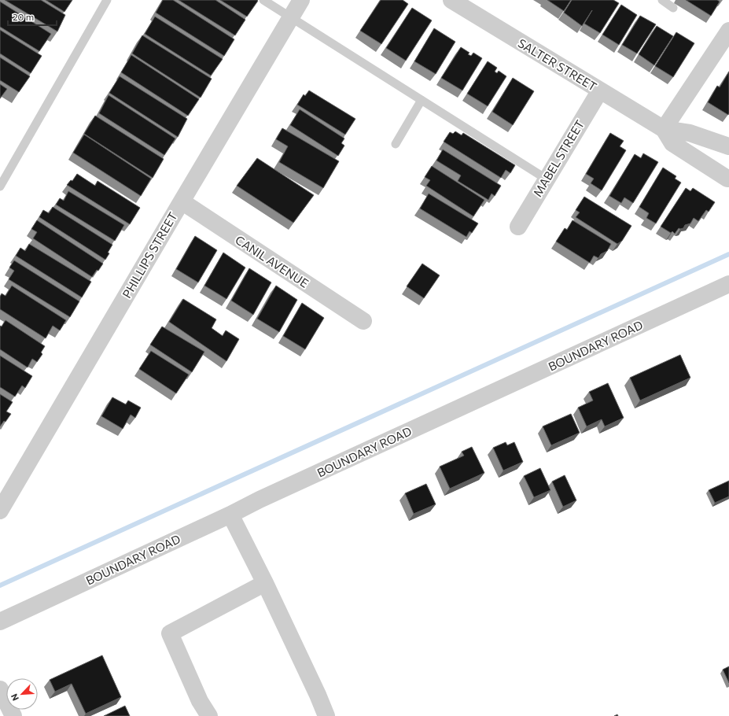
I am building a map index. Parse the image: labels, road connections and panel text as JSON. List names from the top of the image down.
{
  "streets": {
    "street": [
      "SALTER STREET",
      "MABEL STREET",
      "PHILLIPS STREET",
      "CANIL AVENUE",
      "BOUNDARY ROAD"
    ]
  },
  "crossings": [
    ["SALTER STREET", "MABEL STREET"],
    ["PHILLIPS STREET", "CANIL AVENUE"]
  ],
  "scale_bar": "20 m",
  "north": "bottom left"
}
